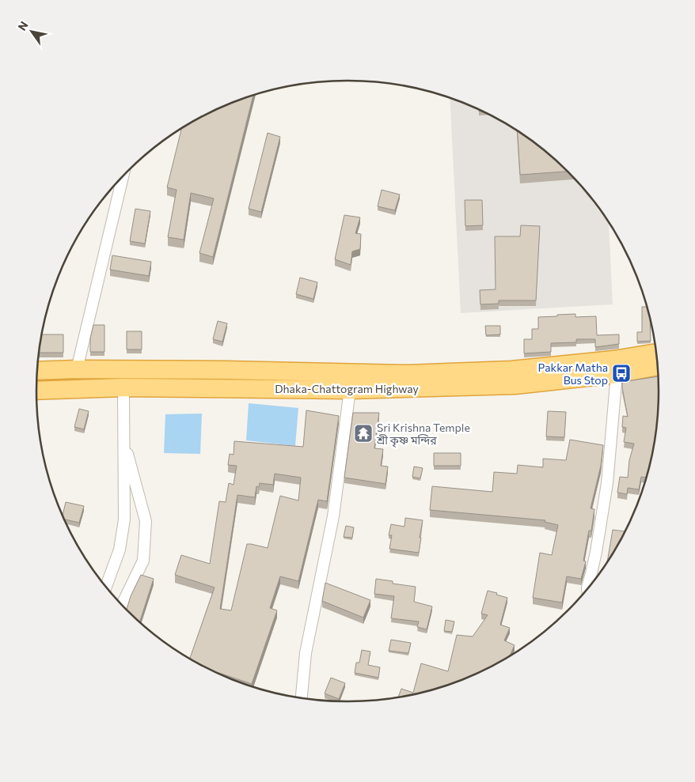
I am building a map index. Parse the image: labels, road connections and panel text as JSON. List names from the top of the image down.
{
  "streets": {
    "highway": ["Dhaka-Chattogram Highway"]
  },
  "places": {
    "bus stop": ["Pakkar Matha Bus Stop"],
    "temple": ["Sri Krishna Temple শ্রী কৃষ্ণ মন্দির"]
  },
  "north": "top left"
}
